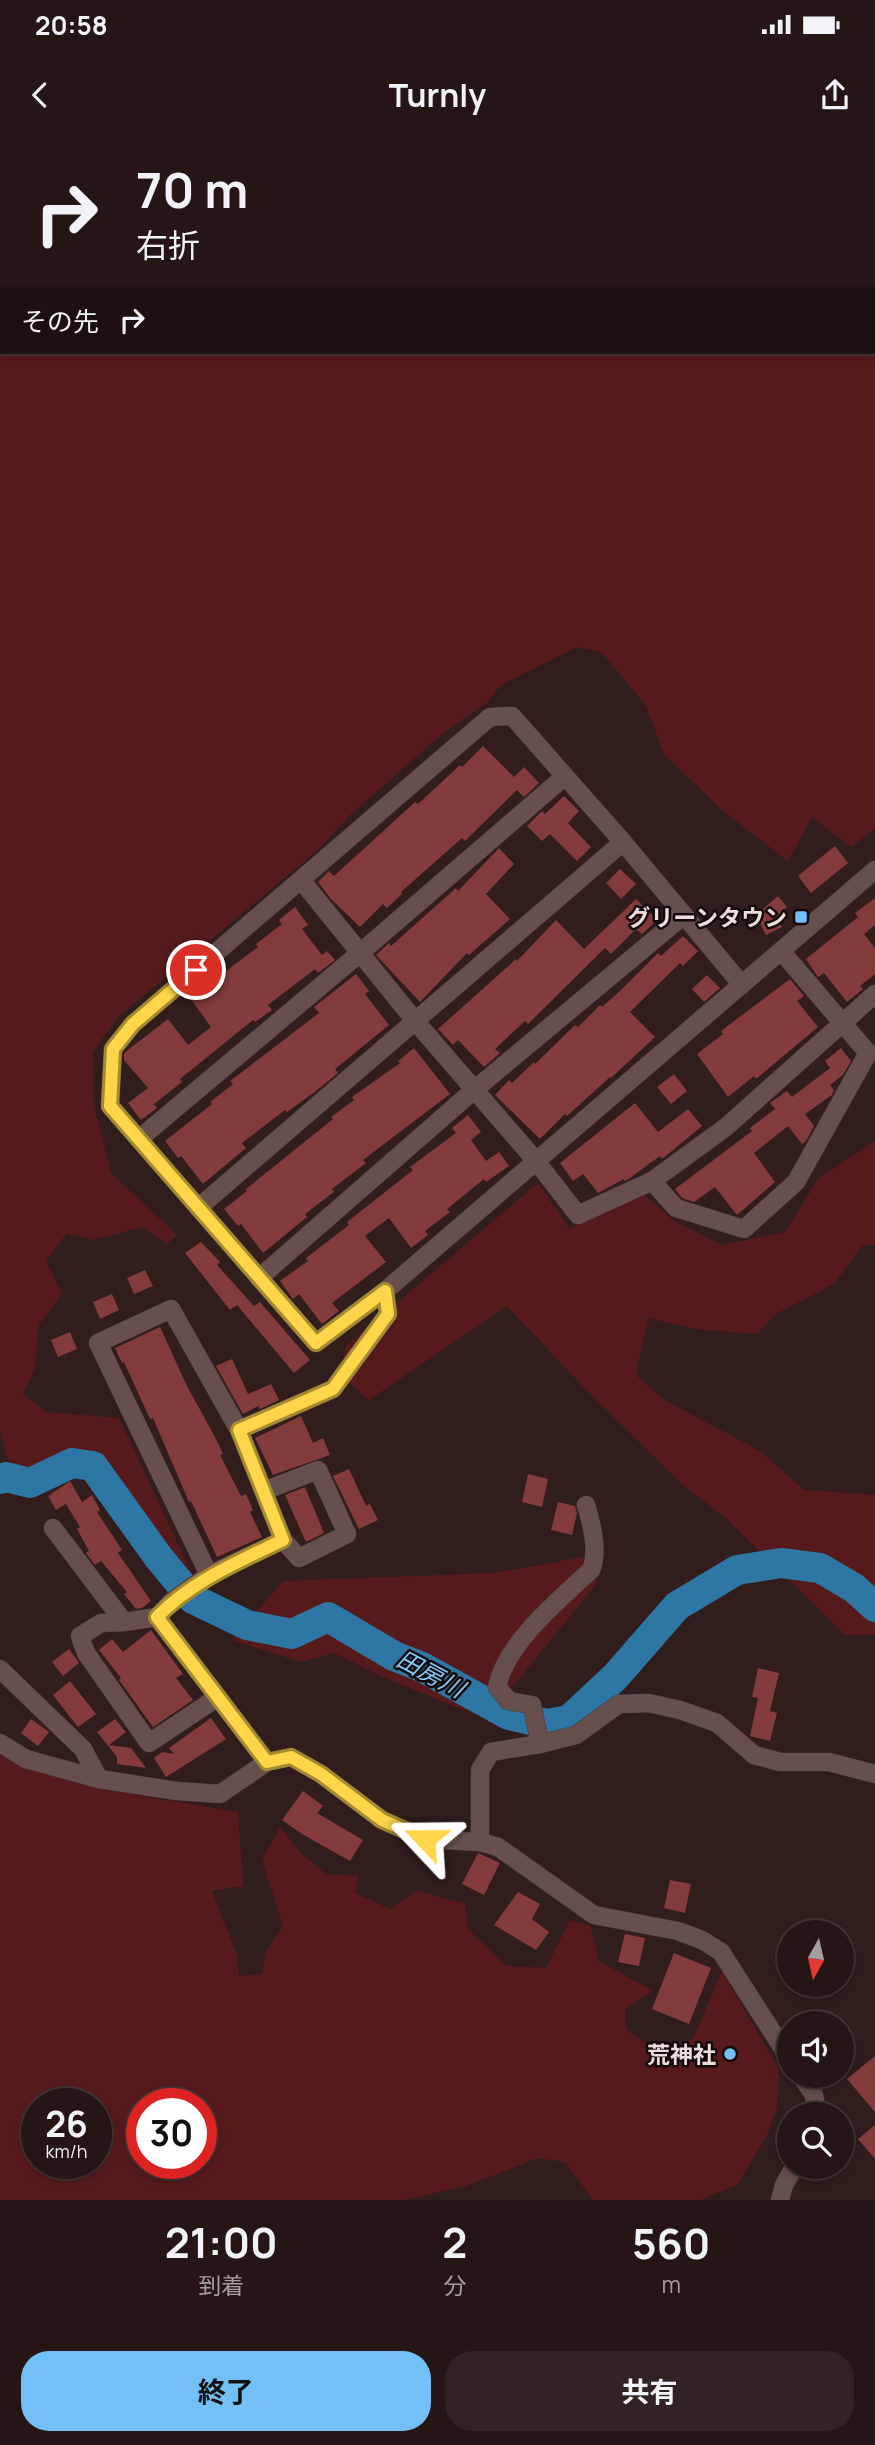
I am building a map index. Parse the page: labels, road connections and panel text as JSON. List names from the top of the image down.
{
  "water": ["田房川"],
  "places": {
    "transit": ["グリーンタウン"],
    "other": ["荒神社"]
  },
  "north": "bottom",
  "page": {
    "status": "20:58",
    "header": "Turnly",
    "turn": ["70 m", "右折"],
    "then": "その先",
    "speed": "26 km/h",
    "limit": "30",
    "eta": [
      "21:00",
      "到着",
      "2",
      "分",
      "560",
      "m"
    ],
    "buttons": ["終了", "共有"]
  }
}
